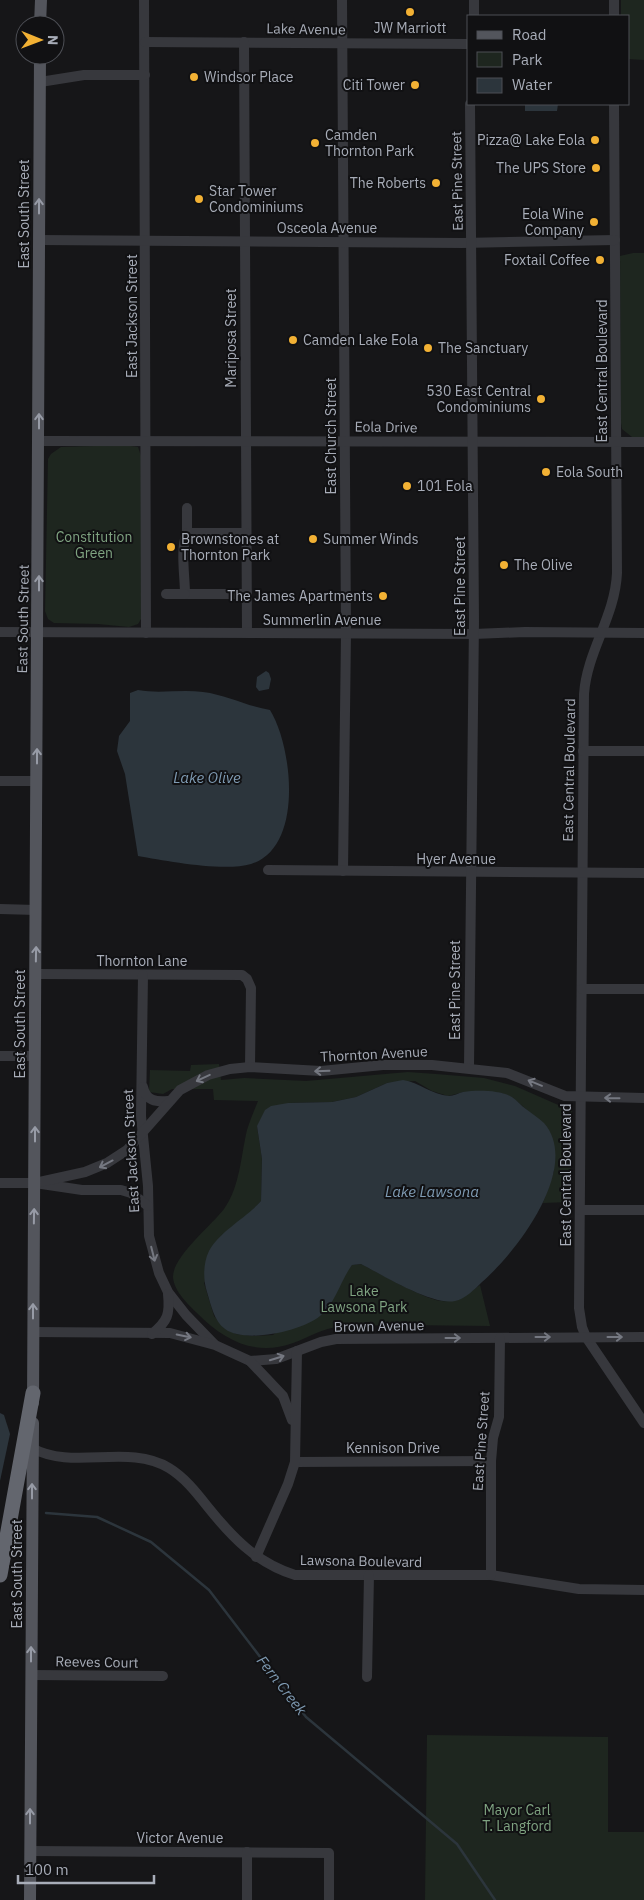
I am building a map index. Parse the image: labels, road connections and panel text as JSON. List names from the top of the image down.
{
  "streets": {
    "main road": ["East South Street"],
    "street": [
      "Lake Avenue",
      "East Pine Street",
      "Osceola Avenue",
      "East Jackson Street",
      "Mariposa Street",
      "East Central Boulevard",
      "Eola Drive",
      "East Church Street",
      "Summerlin Avenue",
      "Hyer Avenue",
      "Thornton Lane",
      "Thornton Avenue",
      "Brown Avenue",
      "Kennison Drive",
      "Lawsona Boulevard",
      "Reeves Court",
      "Victor Avenue"
    ]
  },
  "crossings": [
    ["Lake Avenue", "East Jackson Street"],
    ["Lake Avenue", "Mariposa Street"],
    ["Lake Avenue", "East Church Street"],
    ["East Pine Street", "Osceola Avenue"],
    ["East Pine Street", "Eola Drive"],
    ["East Pine Street", "Summerlin Avenue"],
    ["East Pine Street", "Hyer Avenue"],
    ["East Pine Street", "Thornton Avenue"],
    ["East Pine Street", "Brown Avenue"],
    ["East Pine Street", "Kennison Drive"],
    ["East Pine Street", "Lawsona Boulevard"],
    ["East South Street", "Osceola Avenue"],
    ["East South Street", "Eola Drive"],
    ["East South Street", "Summerlin Avenue"],
    ["East South Street", "Thornton Lane"],
    ["East South Street", "Thornton Avenue"],
    ["East South Street", "Lawsona Boulevard"],
    ["East South Street", "Reeves Court"],
    ["East South Street", "Victor Avenue"],
    ["Osceola Avenue", "East Jackson Street"],
    ["Osceola Avenue", "Mariposa Street"],
    ["Osceola Avenue", "East Central Boulevard"],
    ["Osceola Avenue", "East Church Street"],
    ["East Jackson Street", "Eola Drive"],
    ["East Jackson Street", "Summerlin Avenue"],
    ["East Jackson Street", "Thornton Lane"],
    ["East Jackson Street", "Thornton Avenue"],
    ["Mariposa Street", "Eola Drive"],
    ["Mariposa Street", "Summerlin Avenue"],
    ["East Central Boulevard", "Eola Drive"],
    ["East Central Boulevard", "Summerlin Avenue"],
    ["East Central Boulevard", "Hyer Avenue"],
    ["East Central Boulevard", "Thornton Avenue"],
    ["East Central Boulevard", "Brown Avenue"],
    ["Eola Drive", "East Church Street"],
    ["East Church Street", "Summerlin Avenue"],
    ["East Church Street", "Hyer Avenue"],
    ["Thornton Lane", "Thornton Avenue"]
  ],
  "one_way": ["East South Street", "Thornton Avenue", "Brown Avenue"],
  "water": ["Lake Olive", "Lake Lawsona", "Fern Creek"],
  "parks": ["Constitution Green", "Lake Lawsona Park", "Mayor Carl T. Langford"],
  "places": [
    "JW Marriott",
    "Windsor Place",
    "Citi Tower",
    "Pizza@ Lake Eola",
    "Camden Thornton Park",
    "The UPS Store",
    "The Roberts",
    "Star Tower Condominiums",
    "Eola Wine Company",
    "Foxtail Coffee",
    "Camden Lake Eola",
    "The Sanctuary",
    "530 East Central Condominiums",
    "Eola South",
    "101 Eola",
    "Summer Winds",
    "Brownstones at Thornton Park",
    "The Olive",
    "The James Apartments"
  ],
  "legend": ["Road", "Park", "Water"],
  "scale_bar": "100 m",
  "north": "right"
}
